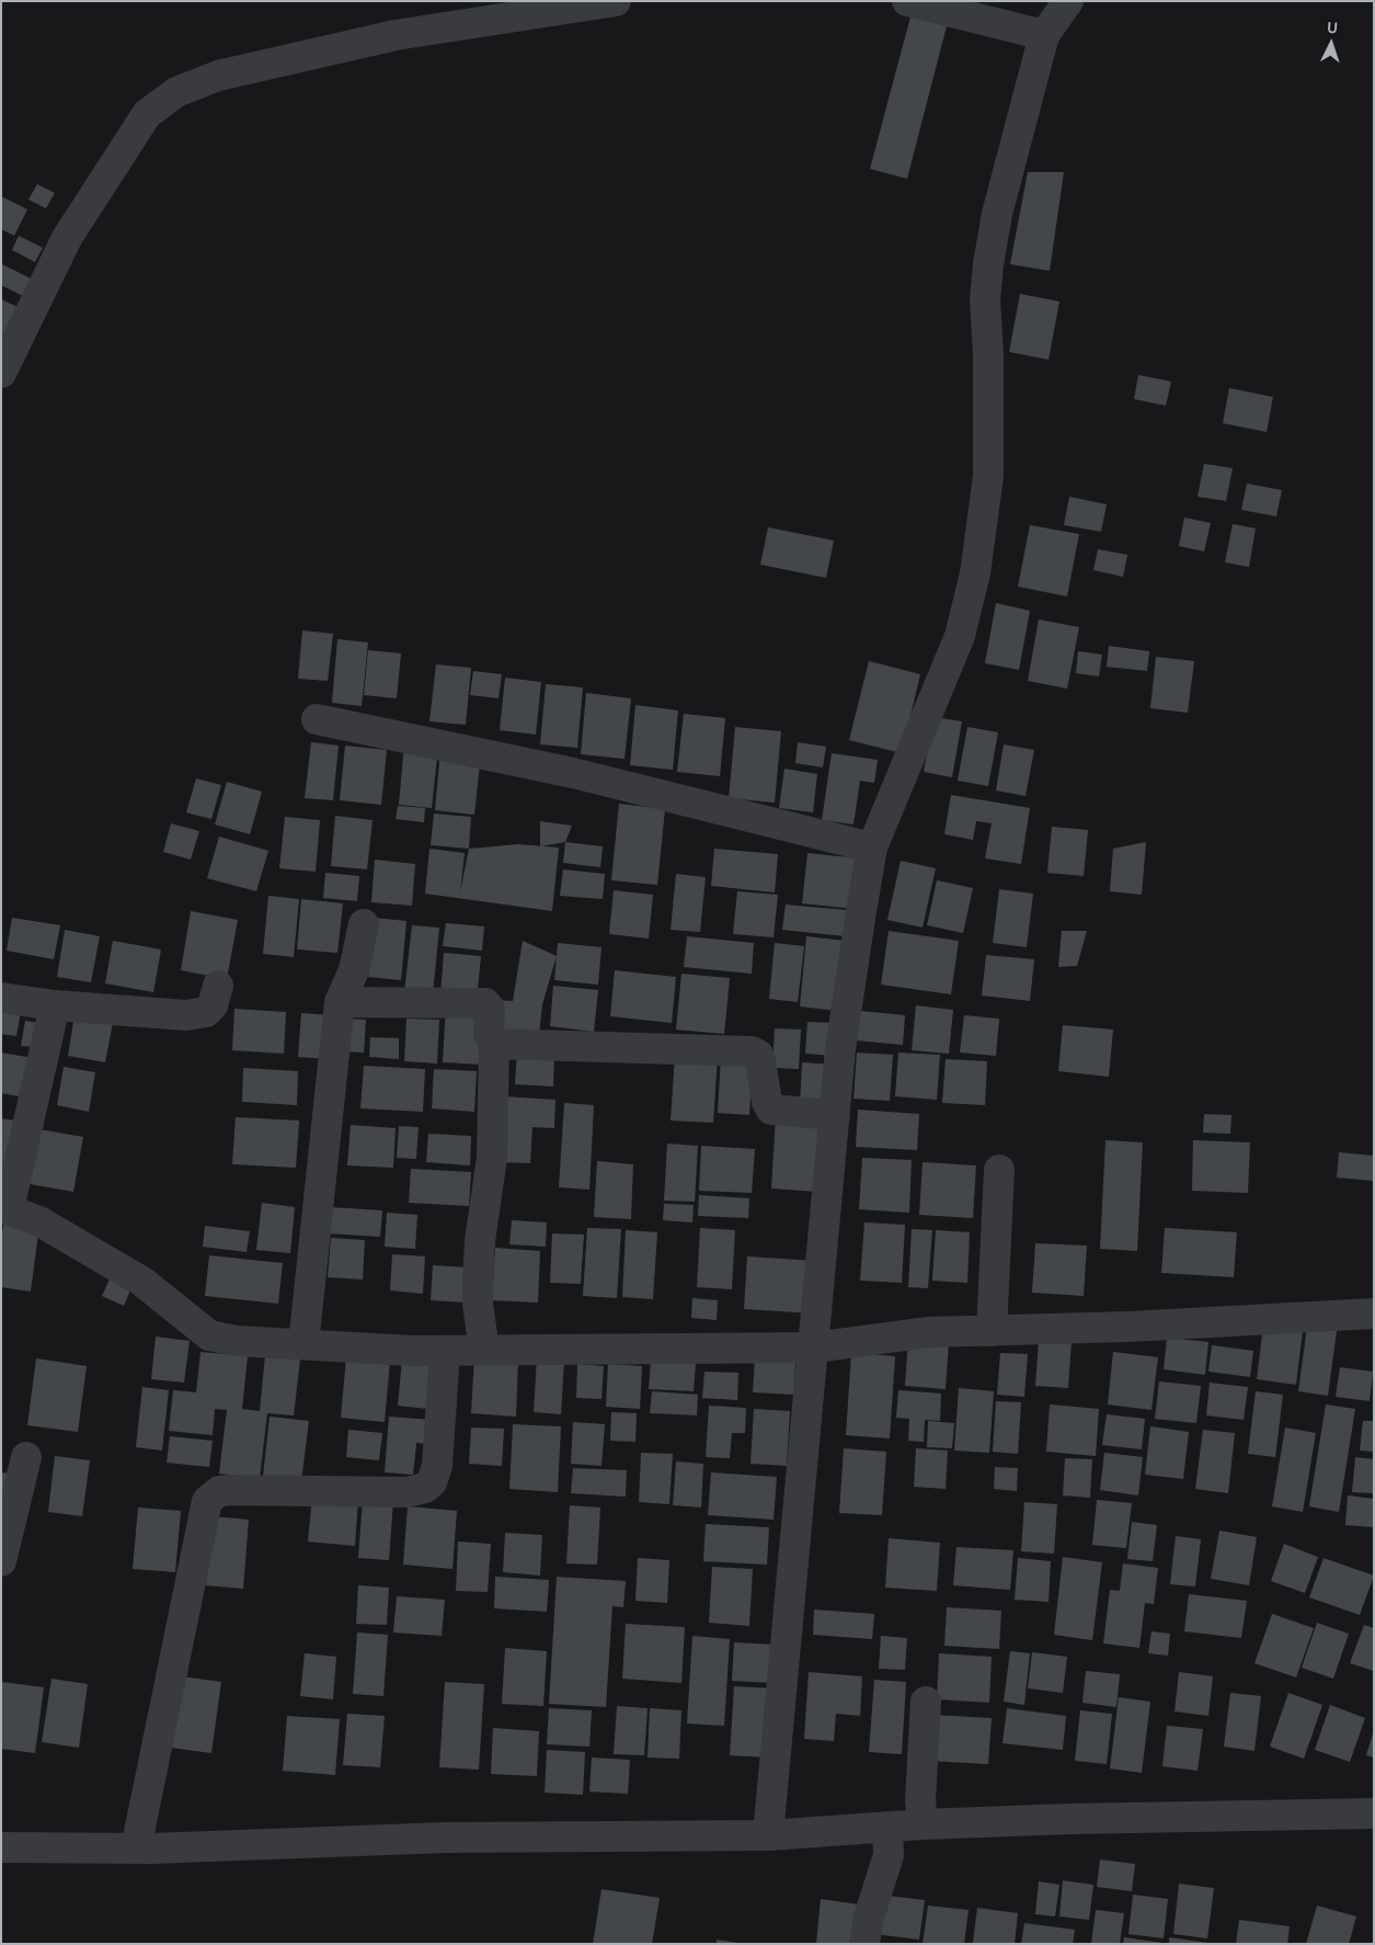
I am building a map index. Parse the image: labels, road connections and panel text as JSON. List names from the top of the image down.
{
  "north": "top"
}
